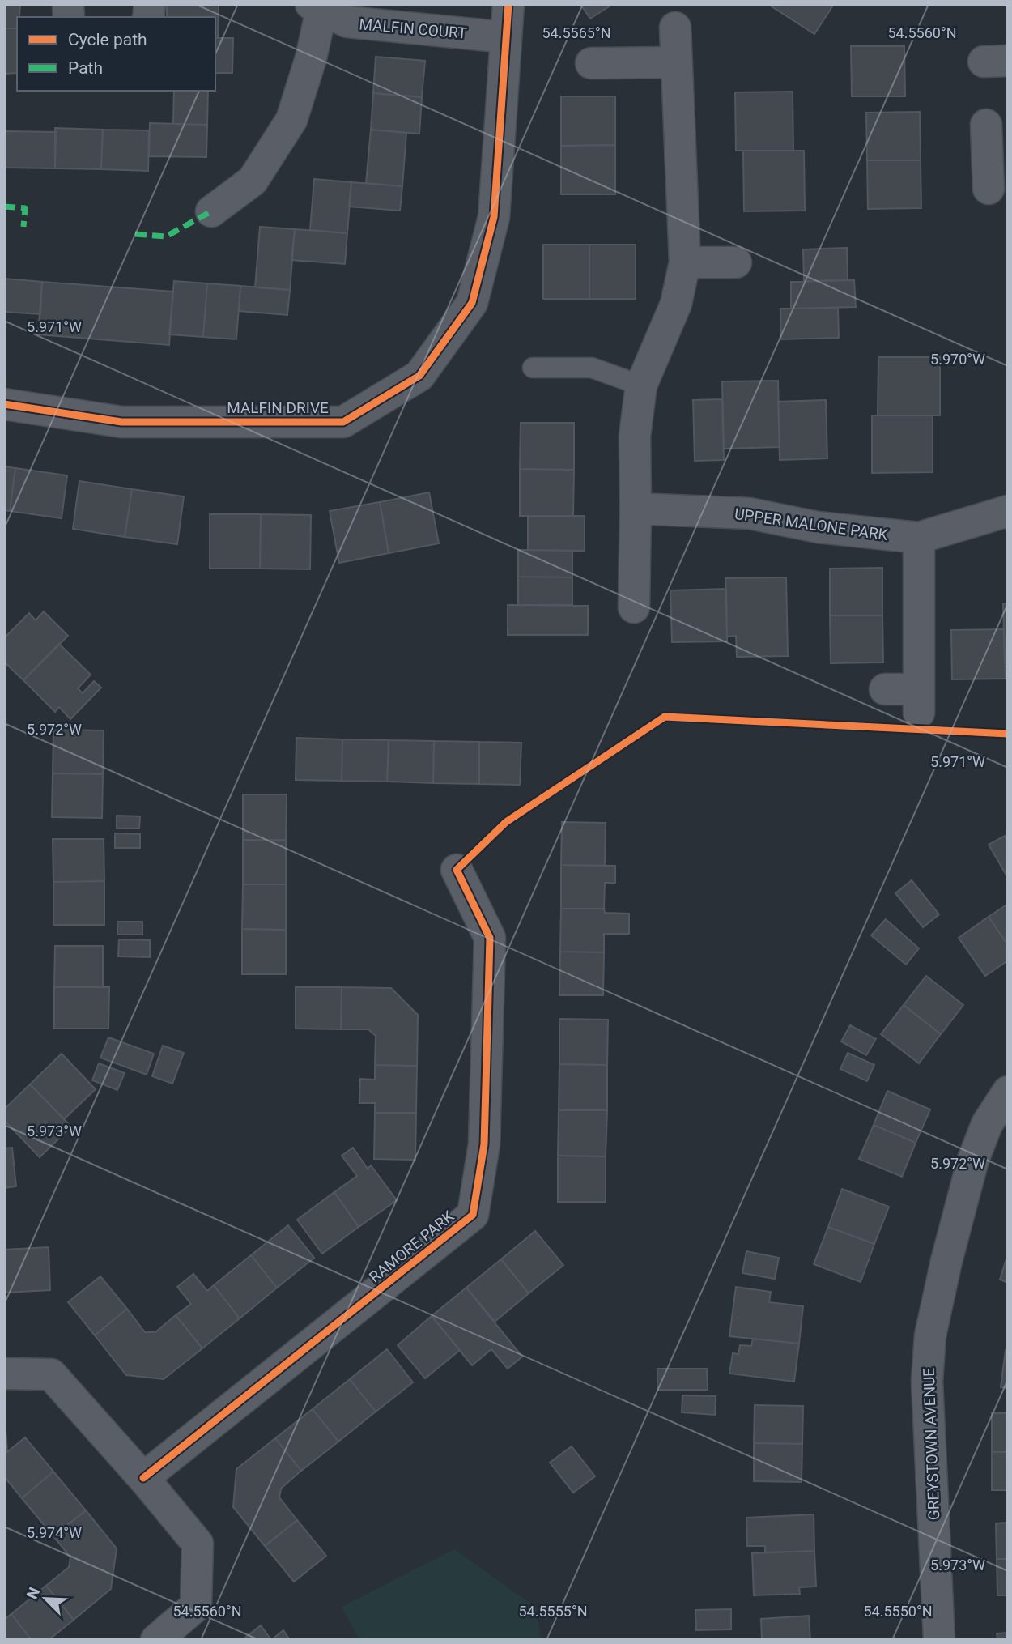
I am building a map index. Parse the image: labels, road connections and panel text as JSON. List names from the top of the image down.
{
  "streets": {
    "street": [
      "MALFIN COURT",
      "MALFIN DRIVE",
      "UPPER MALONE PARK",
      "RAMORE PARK",
      "GREYSTOWN AVENUE"
    ]
  },
  "crossings": [
    ["MALFIN COURT", "MALFIN DRIVE"]
  ],
  "legend": ["Cycle path", "Path"],
  "north": "top left",
  "coordinates": [
    "54.5565°N",
    "54.5560°N",
    "5.971°W",
    "5.970°W",
    "5.972°W",
    "5.973°W",
    "5.974°W",
    "54.5555°N",
    "54.5550°N"
  ]
}
